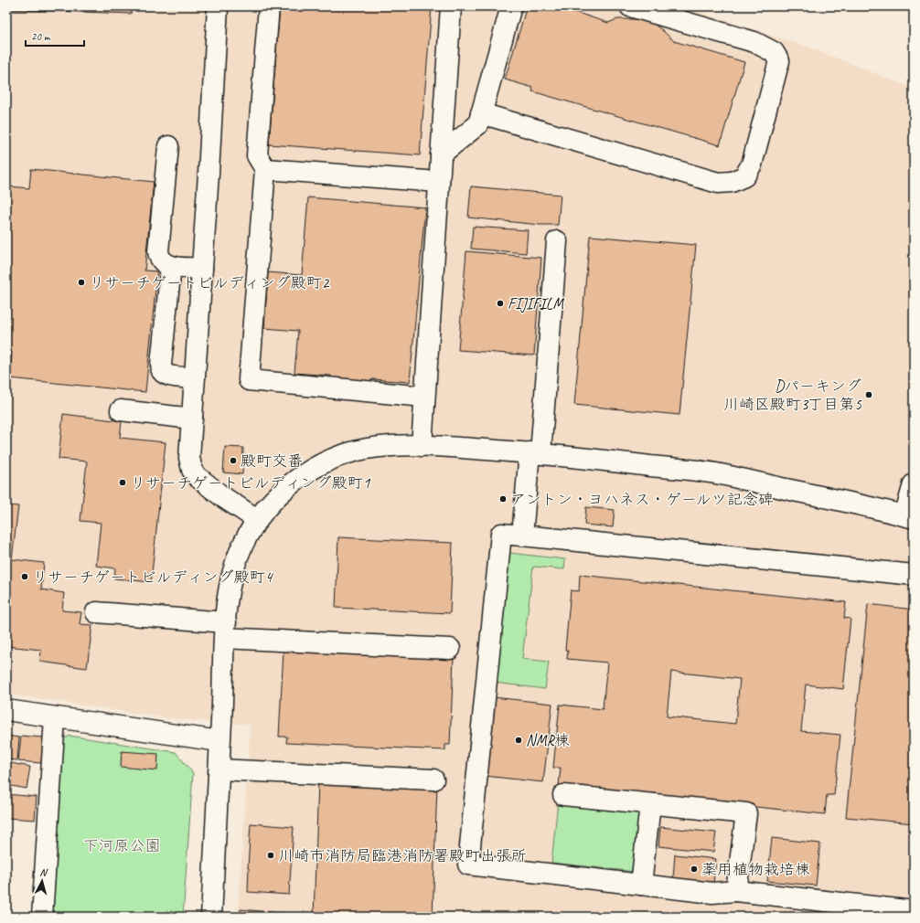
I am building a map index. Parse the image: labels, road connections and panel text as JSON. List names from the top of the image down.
{
  "parks": ["下河原公園"],
  "places": [
    "リサーチゲートビルディング殿町2",
    "FIJIFILM",
    "Dパーキング 川崎区殿町3丁目第5",
    "殿町交番",
    "リサーチゲートビルディング殿町1",
    "アントン・ヨハネス・ゲールツ記念碑",
    "リサーチゲートビルディング殿町4",
    "NMR棟",
    "川崎市消防局臨港消防署殿町出張所",
    "薬用植物栽培棟"
  ],
  "scale_bar": "20 m",
  "north": "top"
}
